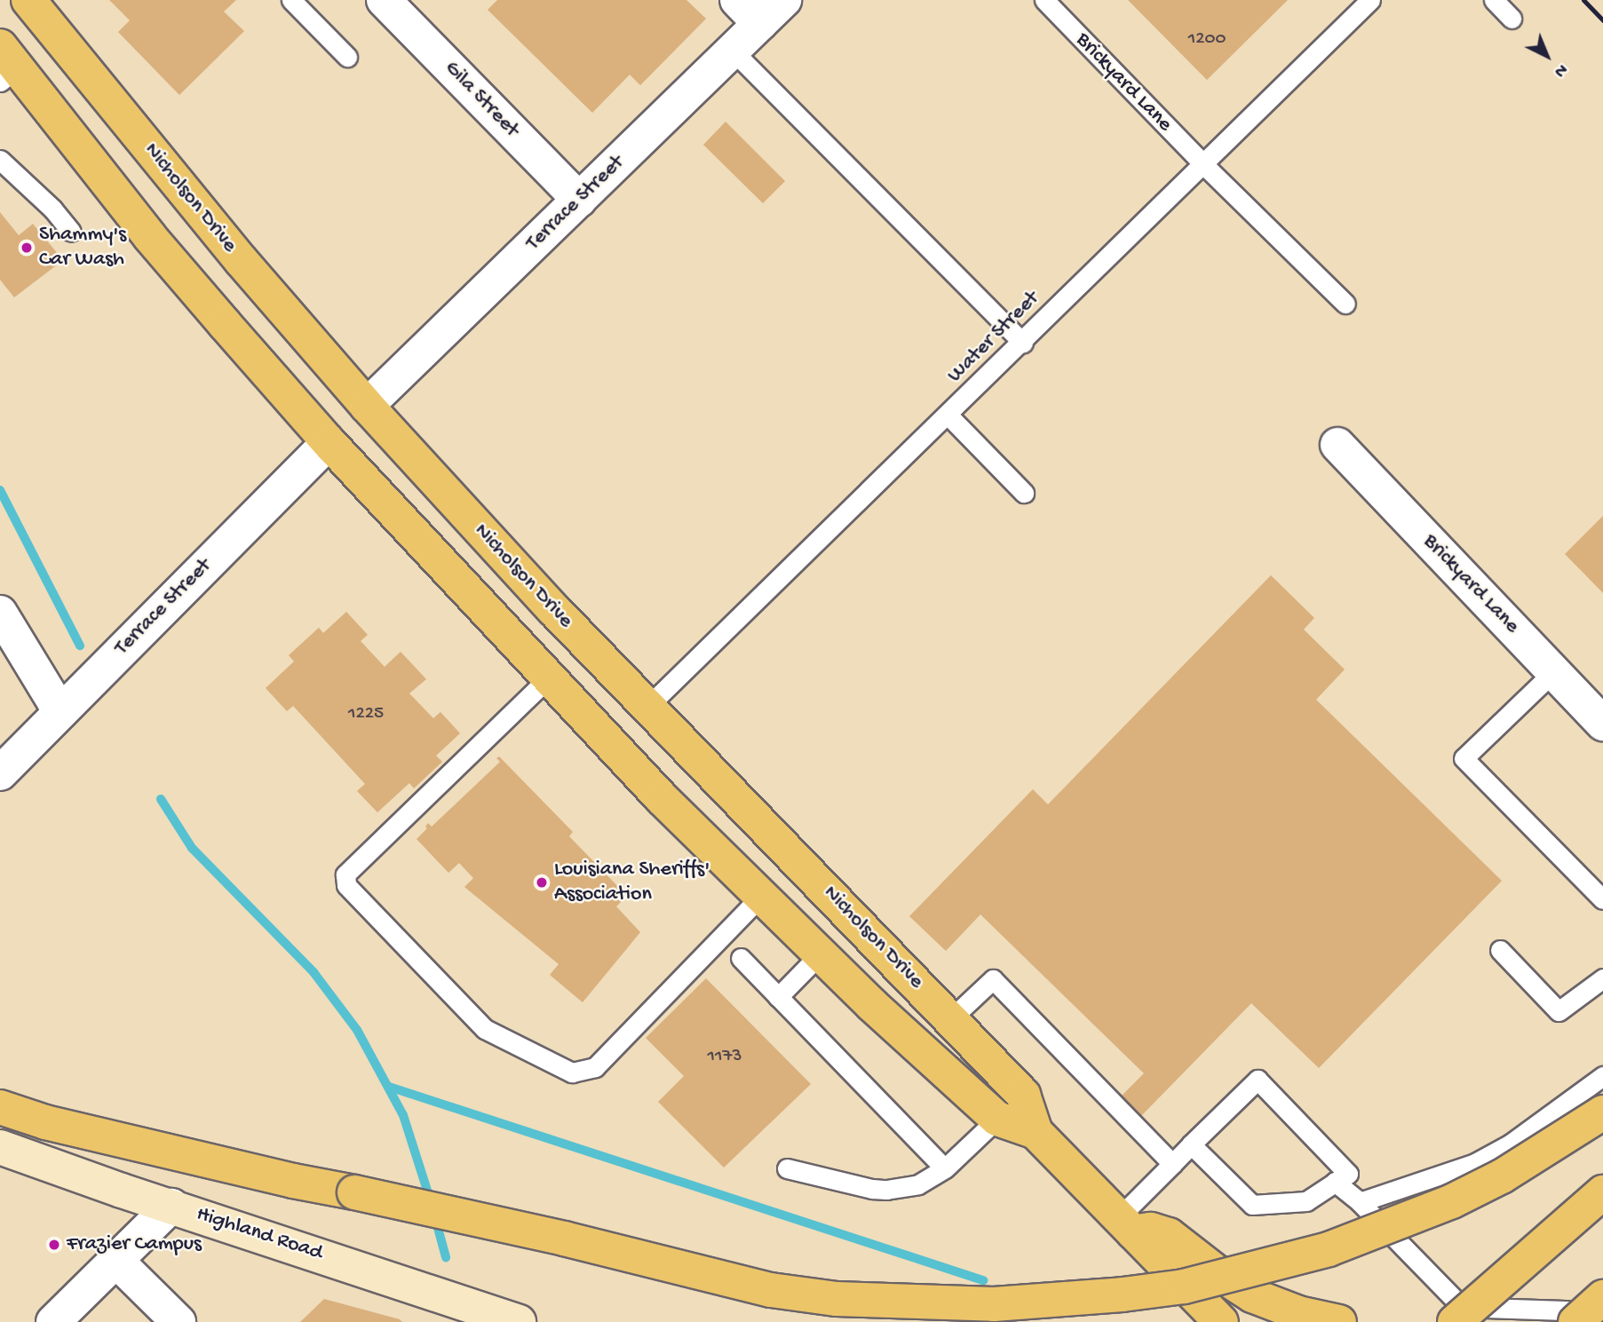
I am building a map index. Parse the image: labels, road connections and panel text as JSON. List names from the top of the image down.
{
  "streets": {
    "main road": ["Nicholson Drive"],
    "street": [
      "Brickyard Lane",
      "Gila Street",
      "Terrace Street",
      "Highland Road"
    ],
    "lane": ["Water Street"]
  },
  "crossings": [
    ["Brickyard Lane", "Water Street"],
    ["Gila Street", "Terrace Street"],
    ["Nicholson Drive", "Terrace Street"],
    ["Nicholson Drive", "Water Street"]
  ],
  "places": ["Shammy's Car Wash", "Louisiana Sheriffs' Association", "Frazier Campus"],
  "house_numbers": ["1200", "1225", "1173"],
  "north": "bottom right"
}
